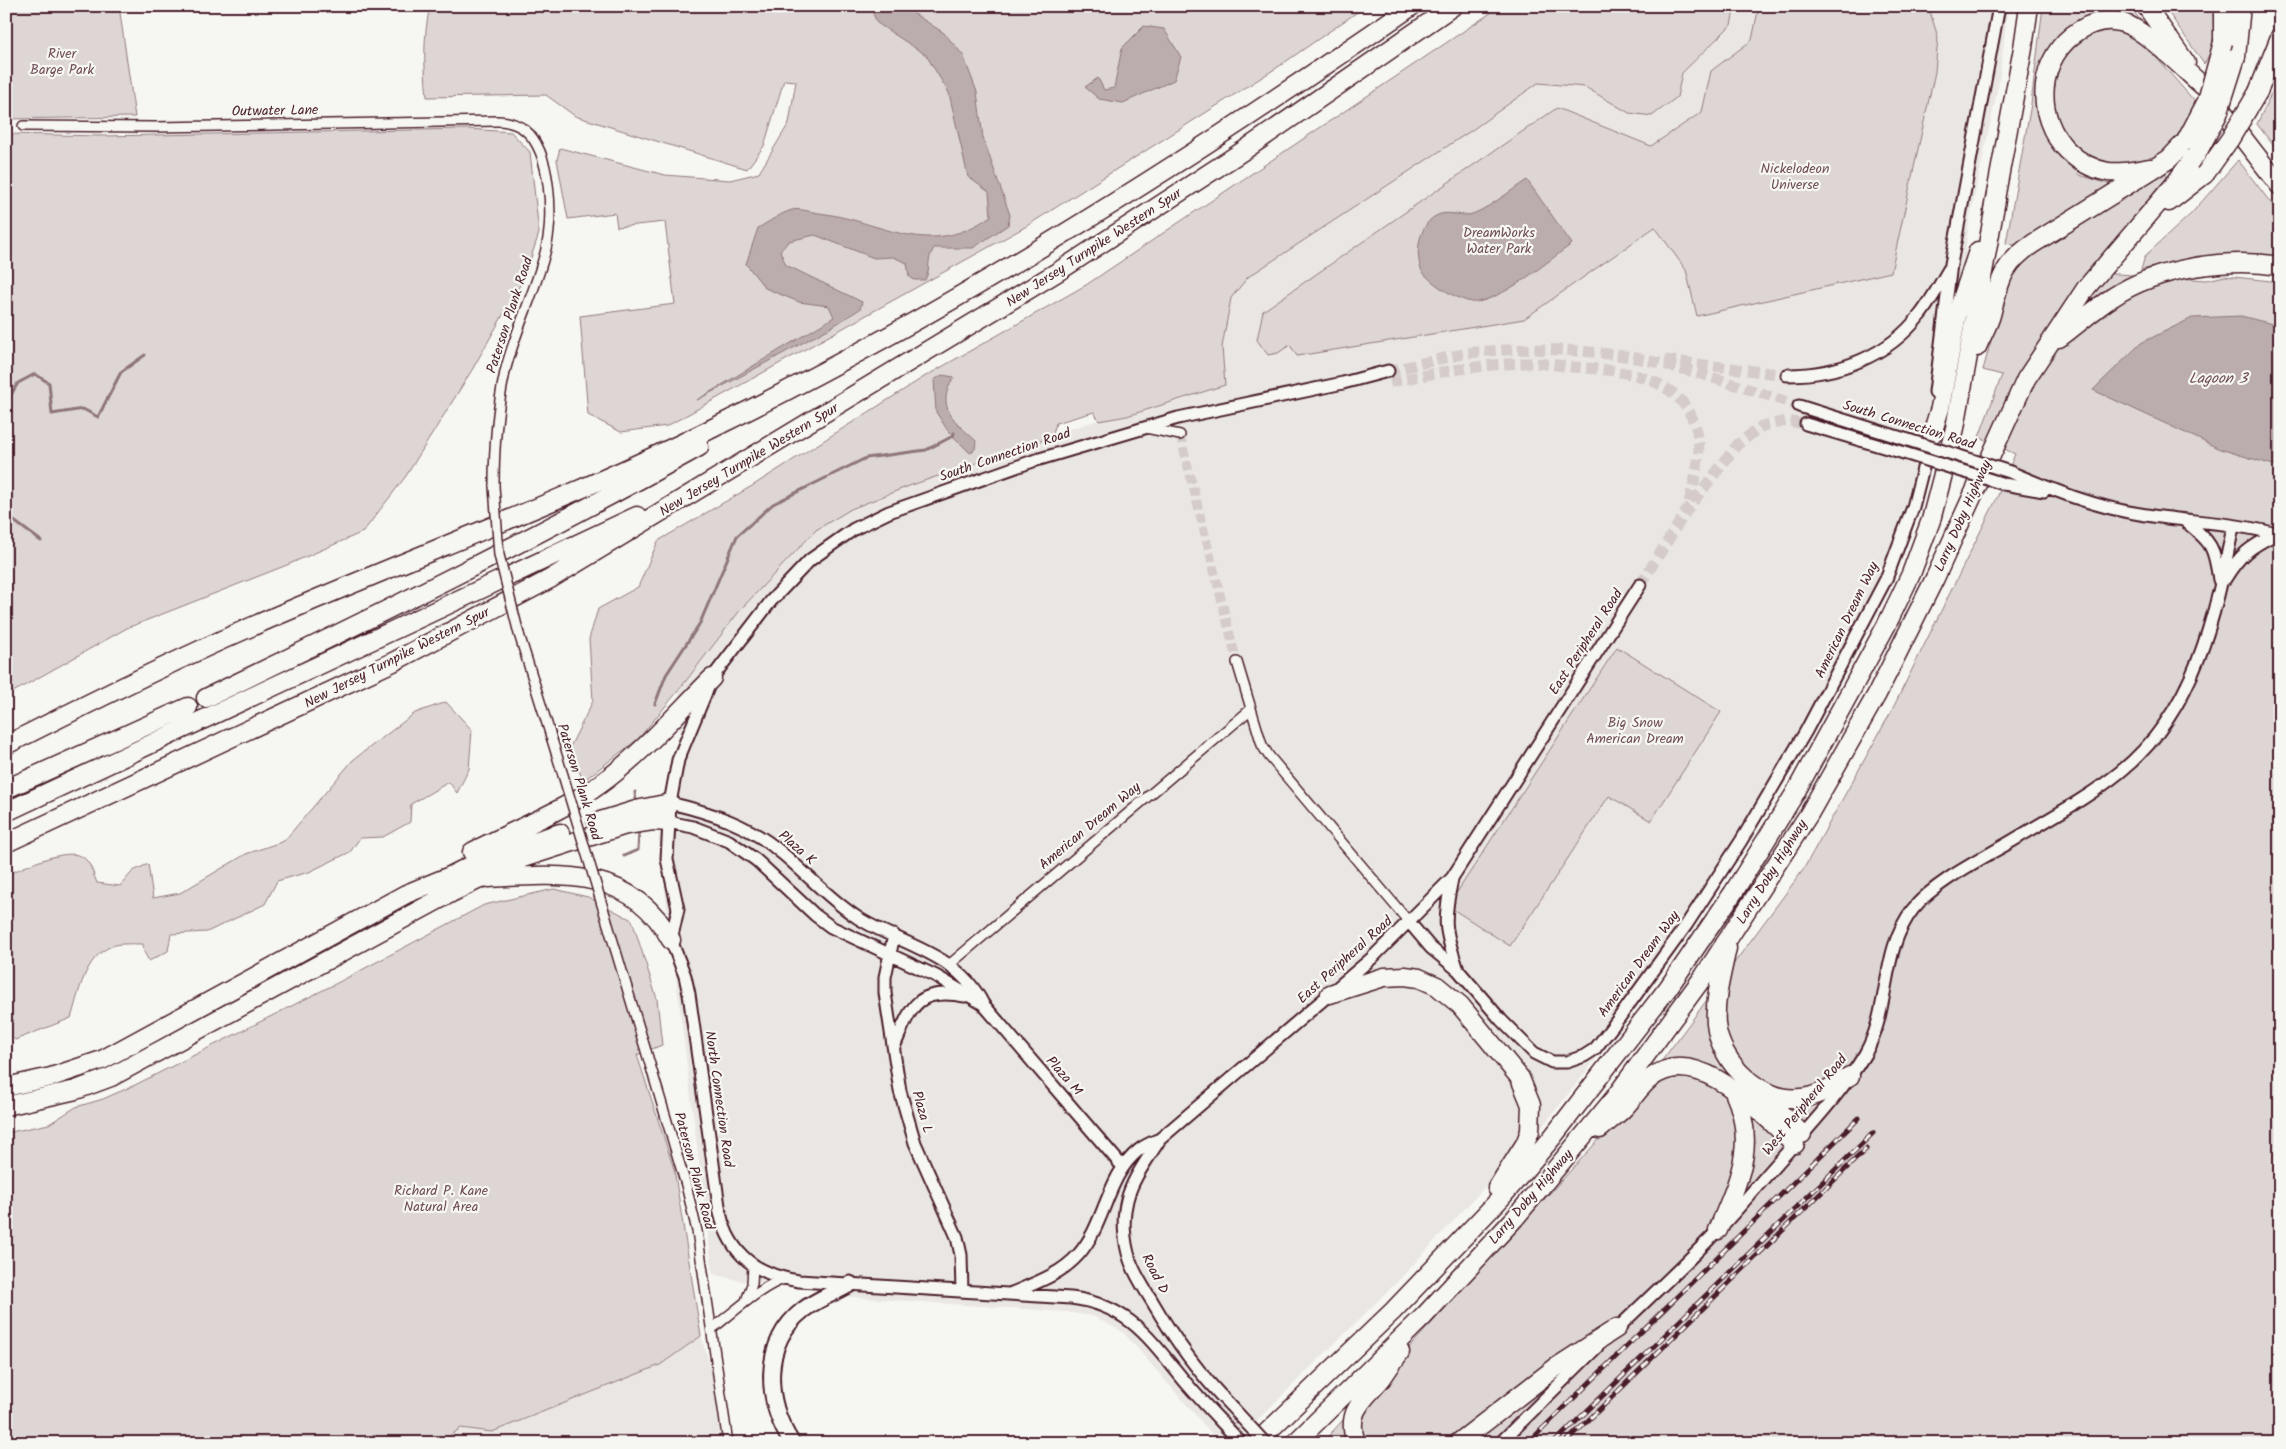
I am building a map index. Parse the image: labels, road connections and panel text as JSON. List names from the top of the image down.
{
  "streets": {
    "highway": ["New Jersey Turnpike Western Spur", "Larry Doby Highway"],
    "street": [
      "Outwater Lane",
      "Paterson Plank Road",
      "South Connection Road",
      "American Dream Way",
      "East Peripheral Road",
      "Plaza K",
      "Plaza M",
      "North Connection Road",
      "West Peripheral Road",
      "Plaza L",
      "Road D"
    ]
  },
  "crossings": [
    ["Outwater Lane", "Paterson Plank Road"],
    ["South Connection Road", "West Peripheral Road"],
    ["American Dream Way", "East Peripheral Road"],
    ["American Dream Way", "Plaza M"],
    ["East Peripheral Road", "Plaza M"],
    ["East Peripheral Road", "North Connection Road"],
    ["East Peripheral Road", "Road D"],
    ["Plaza K", "Plaza M"],
    ["Plaza K", "Plaza L"],
    ["Plaza M", "Plaza L"],
    ["North Connection Road", "Plaza L"]
  ],
  "water": ["Lagoon 3"],
  "parks": [
    "River Barge Park",
    "Nickelodeon Universe",
    "DreamWorks Water Park",
    "Big Snow American Dream",
    "Richard P. Kane Natural Area"
  ]
}
